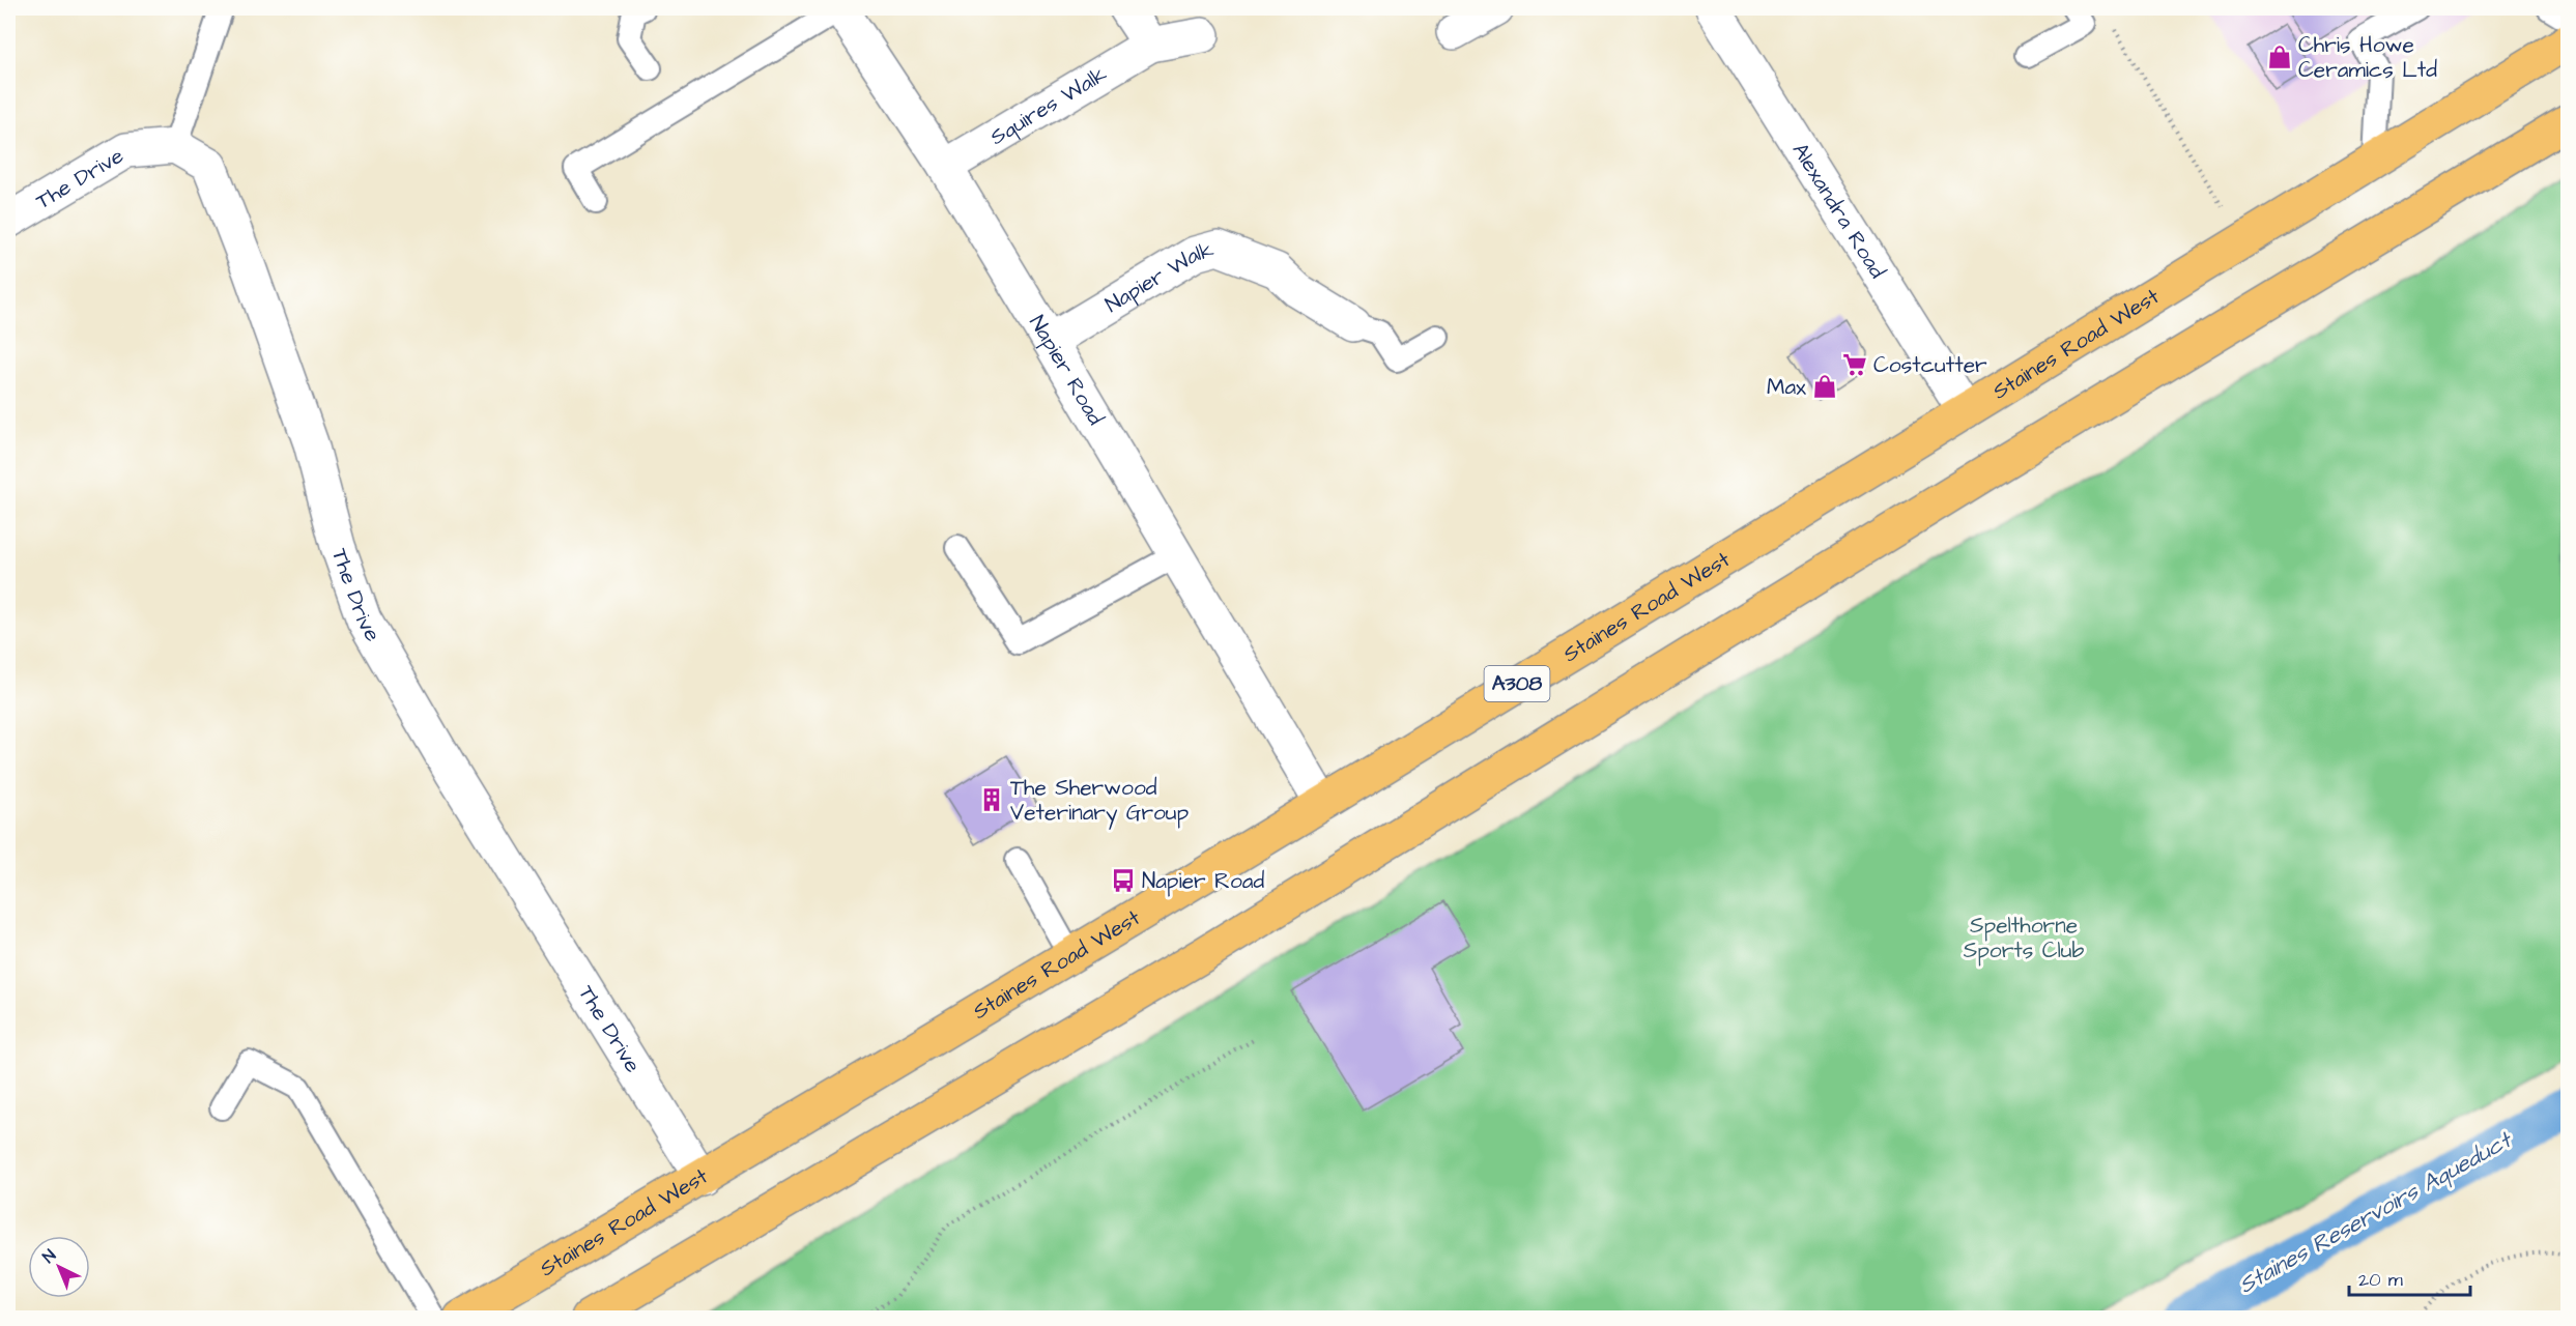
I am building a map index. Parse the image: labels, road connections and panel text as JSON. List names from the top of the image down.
{
  "streets": {
    "highway": ["Staines Road West", "A308"],
    "street": [
      "Squires Walk",
      "The Drive",
      "Alexandra Road",
      "Napier Walk",
      "Napier Road"
    ]
  },
  "crossings": [
    ["Squires Walk", "Napier Road"],
    ["The Drive", "Staines Road West"],
    ["Alexandra Road", "Staines Road West"],
    ["Napier Walk", "Napier Road"],
    ["Staines Road West", "Napier Road"]
  ],
  "water": ["Staines Reservoirs Aqueduct"],
  "parks": ["Spelthorne Sports Club"],
  "places": {
    "shop": ["Chris Howe Ceramics Ltd", "Max"],
    "supermarket": ["Costcutter"],
    "building": ["The Sherwood Veterinary Group"],
    "bus stop": ["Napier Road"]
  },
  "scale_bar": "20 m",
  "north": "top left"
}
